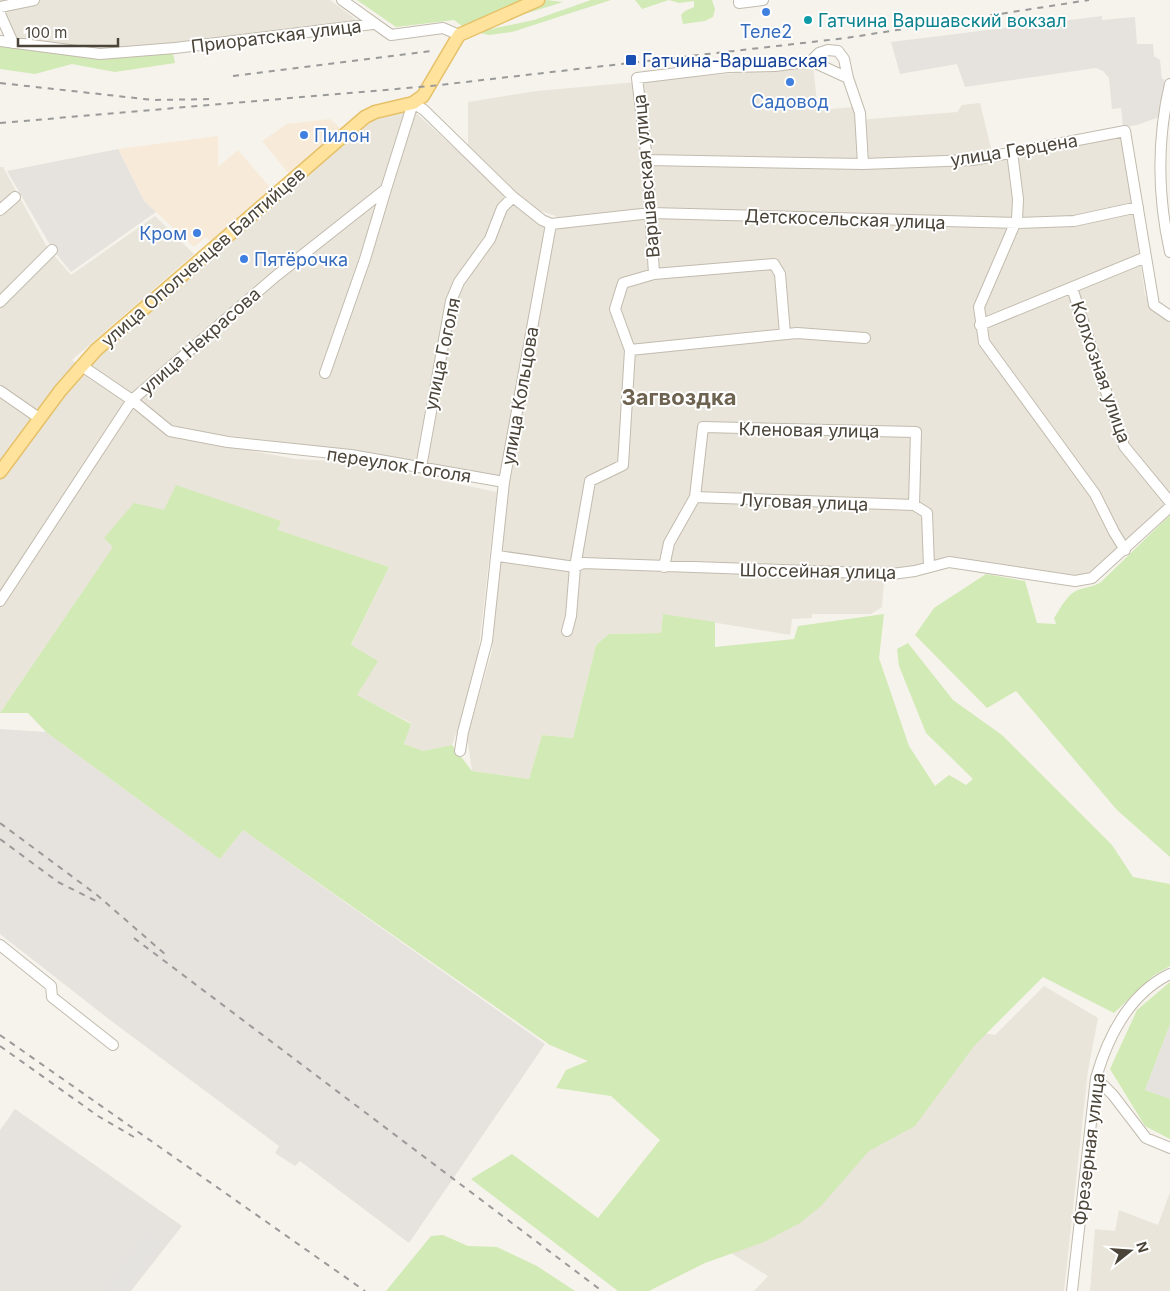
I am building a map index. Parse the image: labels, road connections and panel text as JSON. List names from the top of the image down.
{
  "streets": {
    "main road": ["улица Ополченцев Балтийцев"],
    "street": [
      "Приоратская улица",
      "улица Герцена",
      "Варшавская улица",
      "Детскосельская улица",
      "улица Некрасова",
      "улица Гоголя",
      "Колхозная улица",
      "улица Кольцова",
      "Кленовая улица",
      "переулок Гоголя",
      "Луговая улица",
      "Шоссейная улица",
      "Фрезерная улица"
    ]
  },
  "crossings": [
    ["улица Герцена", "Варшавская улица"],
    ["улица Герцена", "Детскосельская улица"],
    ["Варшавская улица", "Детскосельская улица"],
    ["Детскосельская улица", "улица Кольцова"],
    ["улица Ополченцев Балтийцев", "переулок Гоголя"],
    ["улица Некрасова", "переулок Гоголя"],
    ["улица Гоголя", "переулок Гоголя"],
    ["улица Кольцова", "переулок Гоголя"],
    ["улица Кольцова", "Шоссейная улица"],
    ["Кленовая улица", "Луговая улица"]
  ],
  "districts": ["Загвоздка"],
  "places": {
    "other": [
      "Теле2",
      "Гатчина Варшавский вокзал",
      "Садовод",
      "Пилон",
      "Кром",
      "Пятёрочка"
    ],
    "transit": ["Гатчина-Варшавская"]
  },
  "scale_bar": "100 m",
  "north": "right"
}
